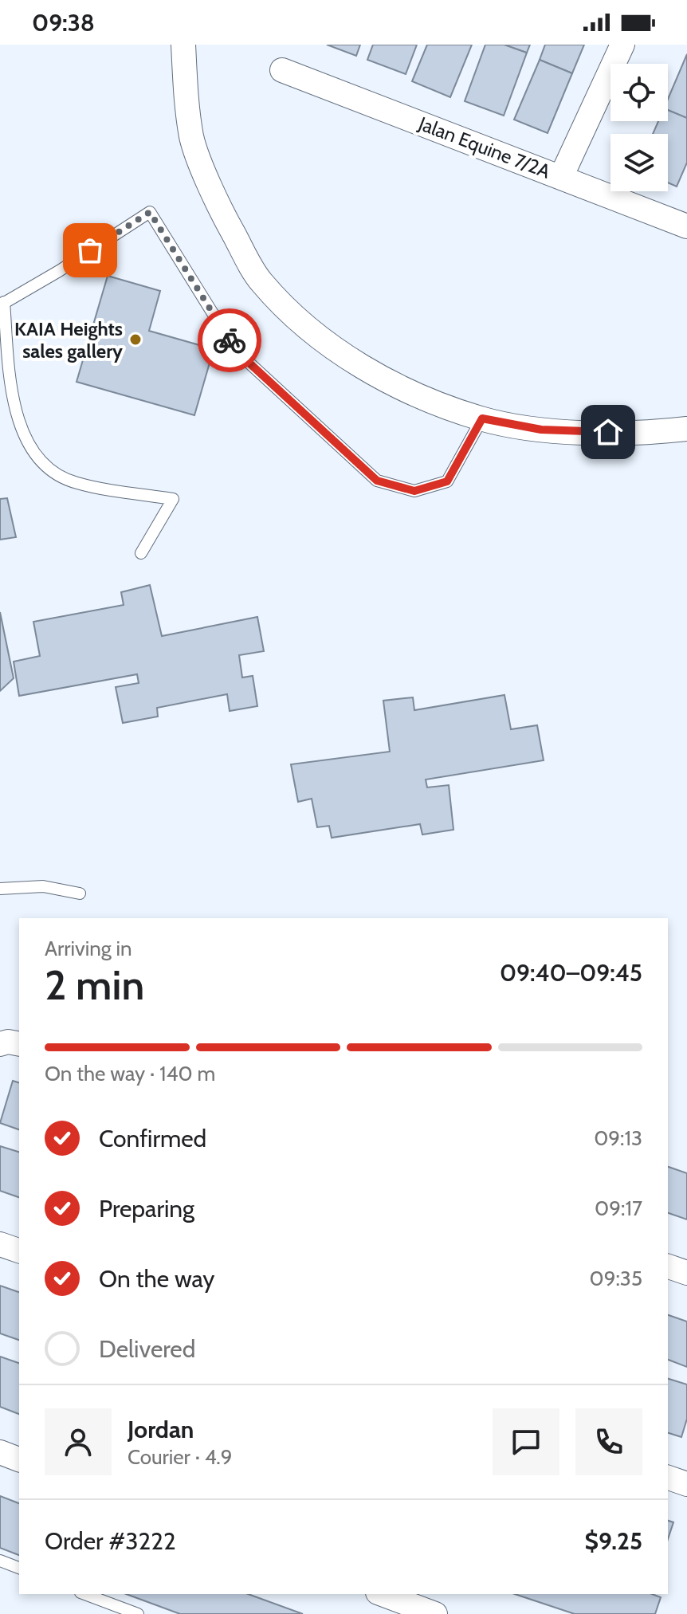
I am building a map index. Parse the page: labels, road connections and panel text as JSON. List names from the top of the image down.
{
  "streets": {
    "street": ["Jalan Equine 7/2A"]
  },
  "places": ["KAIA Heights sales gallery"],
  "page": {
    "status": "09:38",
    "heading": ["2 min", "Arriving in", "09:40–09:45"],
    "panel": [
      "Jordan",
      "Courier · 4.9",
      "Order #3222",
      "$9.25"
    ],
    "bar": "On the way · 140 m",
    "list": [
      ["Confirmed", "09:13"],
      ["Preparing", "09:17"],
      ["On the way", "09:35"],
      "Delivered"
    ]
  }
}
